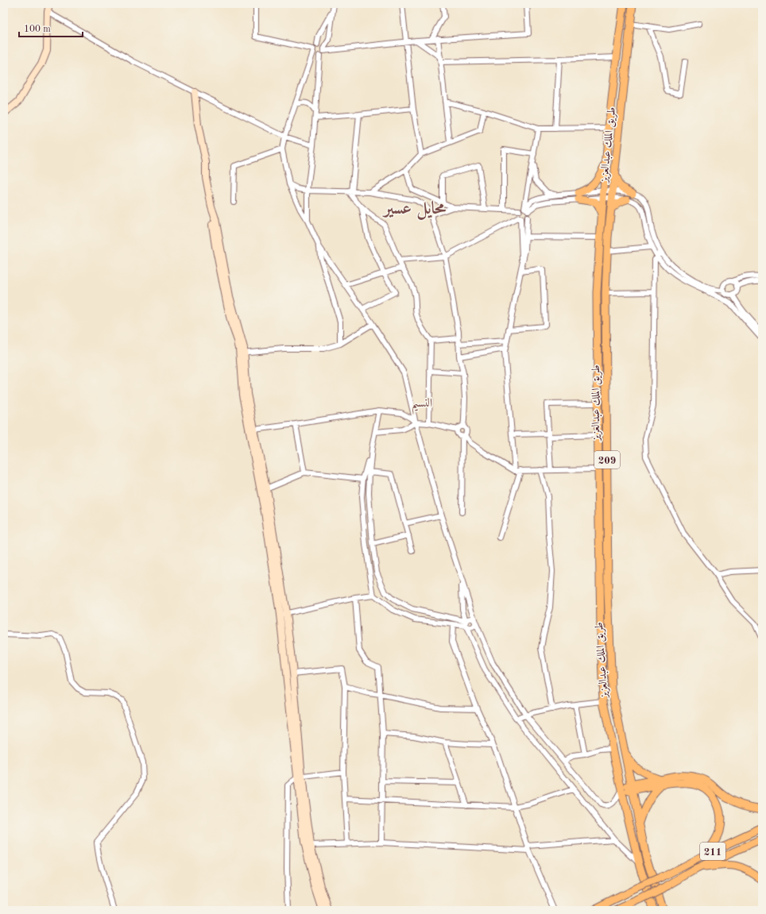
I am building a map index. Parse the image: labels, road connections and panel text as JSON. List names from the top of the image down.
{
  "streets": {
    "main road": ["طريق الملك عبدالعزيز", "209", "211"]
  },
  "districts": ["محايل عسير", "النسيم"],
  "scale_bar": "100 m"
}
